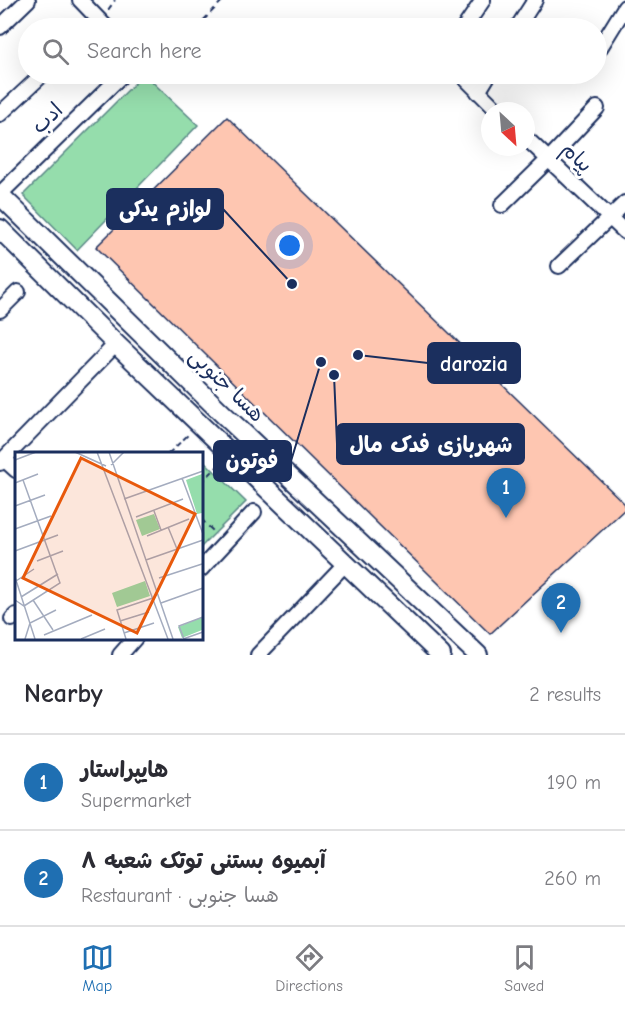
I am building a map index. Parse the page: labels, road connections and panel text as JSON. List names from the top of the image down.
{
  "streets": {
    "main road": ["هسا جنوبی"],
    "street": ["ادب", "پیام"]
  },
  "crossings": [
    ["ادب", "هسا جنوبی"]
  ],
  "places": [
    "لوازم یدکی",
    "darozia",
    "فوتون",
    "شهربازی فدک مال"
  ],
  "north": "bottom right",
  "page": {
    "search": "Search here",
    "pins": ["1", "2"],
    "heading": ["Nearby", "2 results"],
    "list": [
      {
        "mark": "1",
        "name": "هایپراستار",
        "note": "Supermarket",
        "value": "190 m"
      },
      {
        "mark": "2",
        "name": "آبمیوه بستنی توتک شعبه ۸",
        "note": "Restaurant · هسا جنوبی",
        "value": "260 m"
      }
    ],
    "nav": ["Map", "Directions", "Saved"]
  }
}
